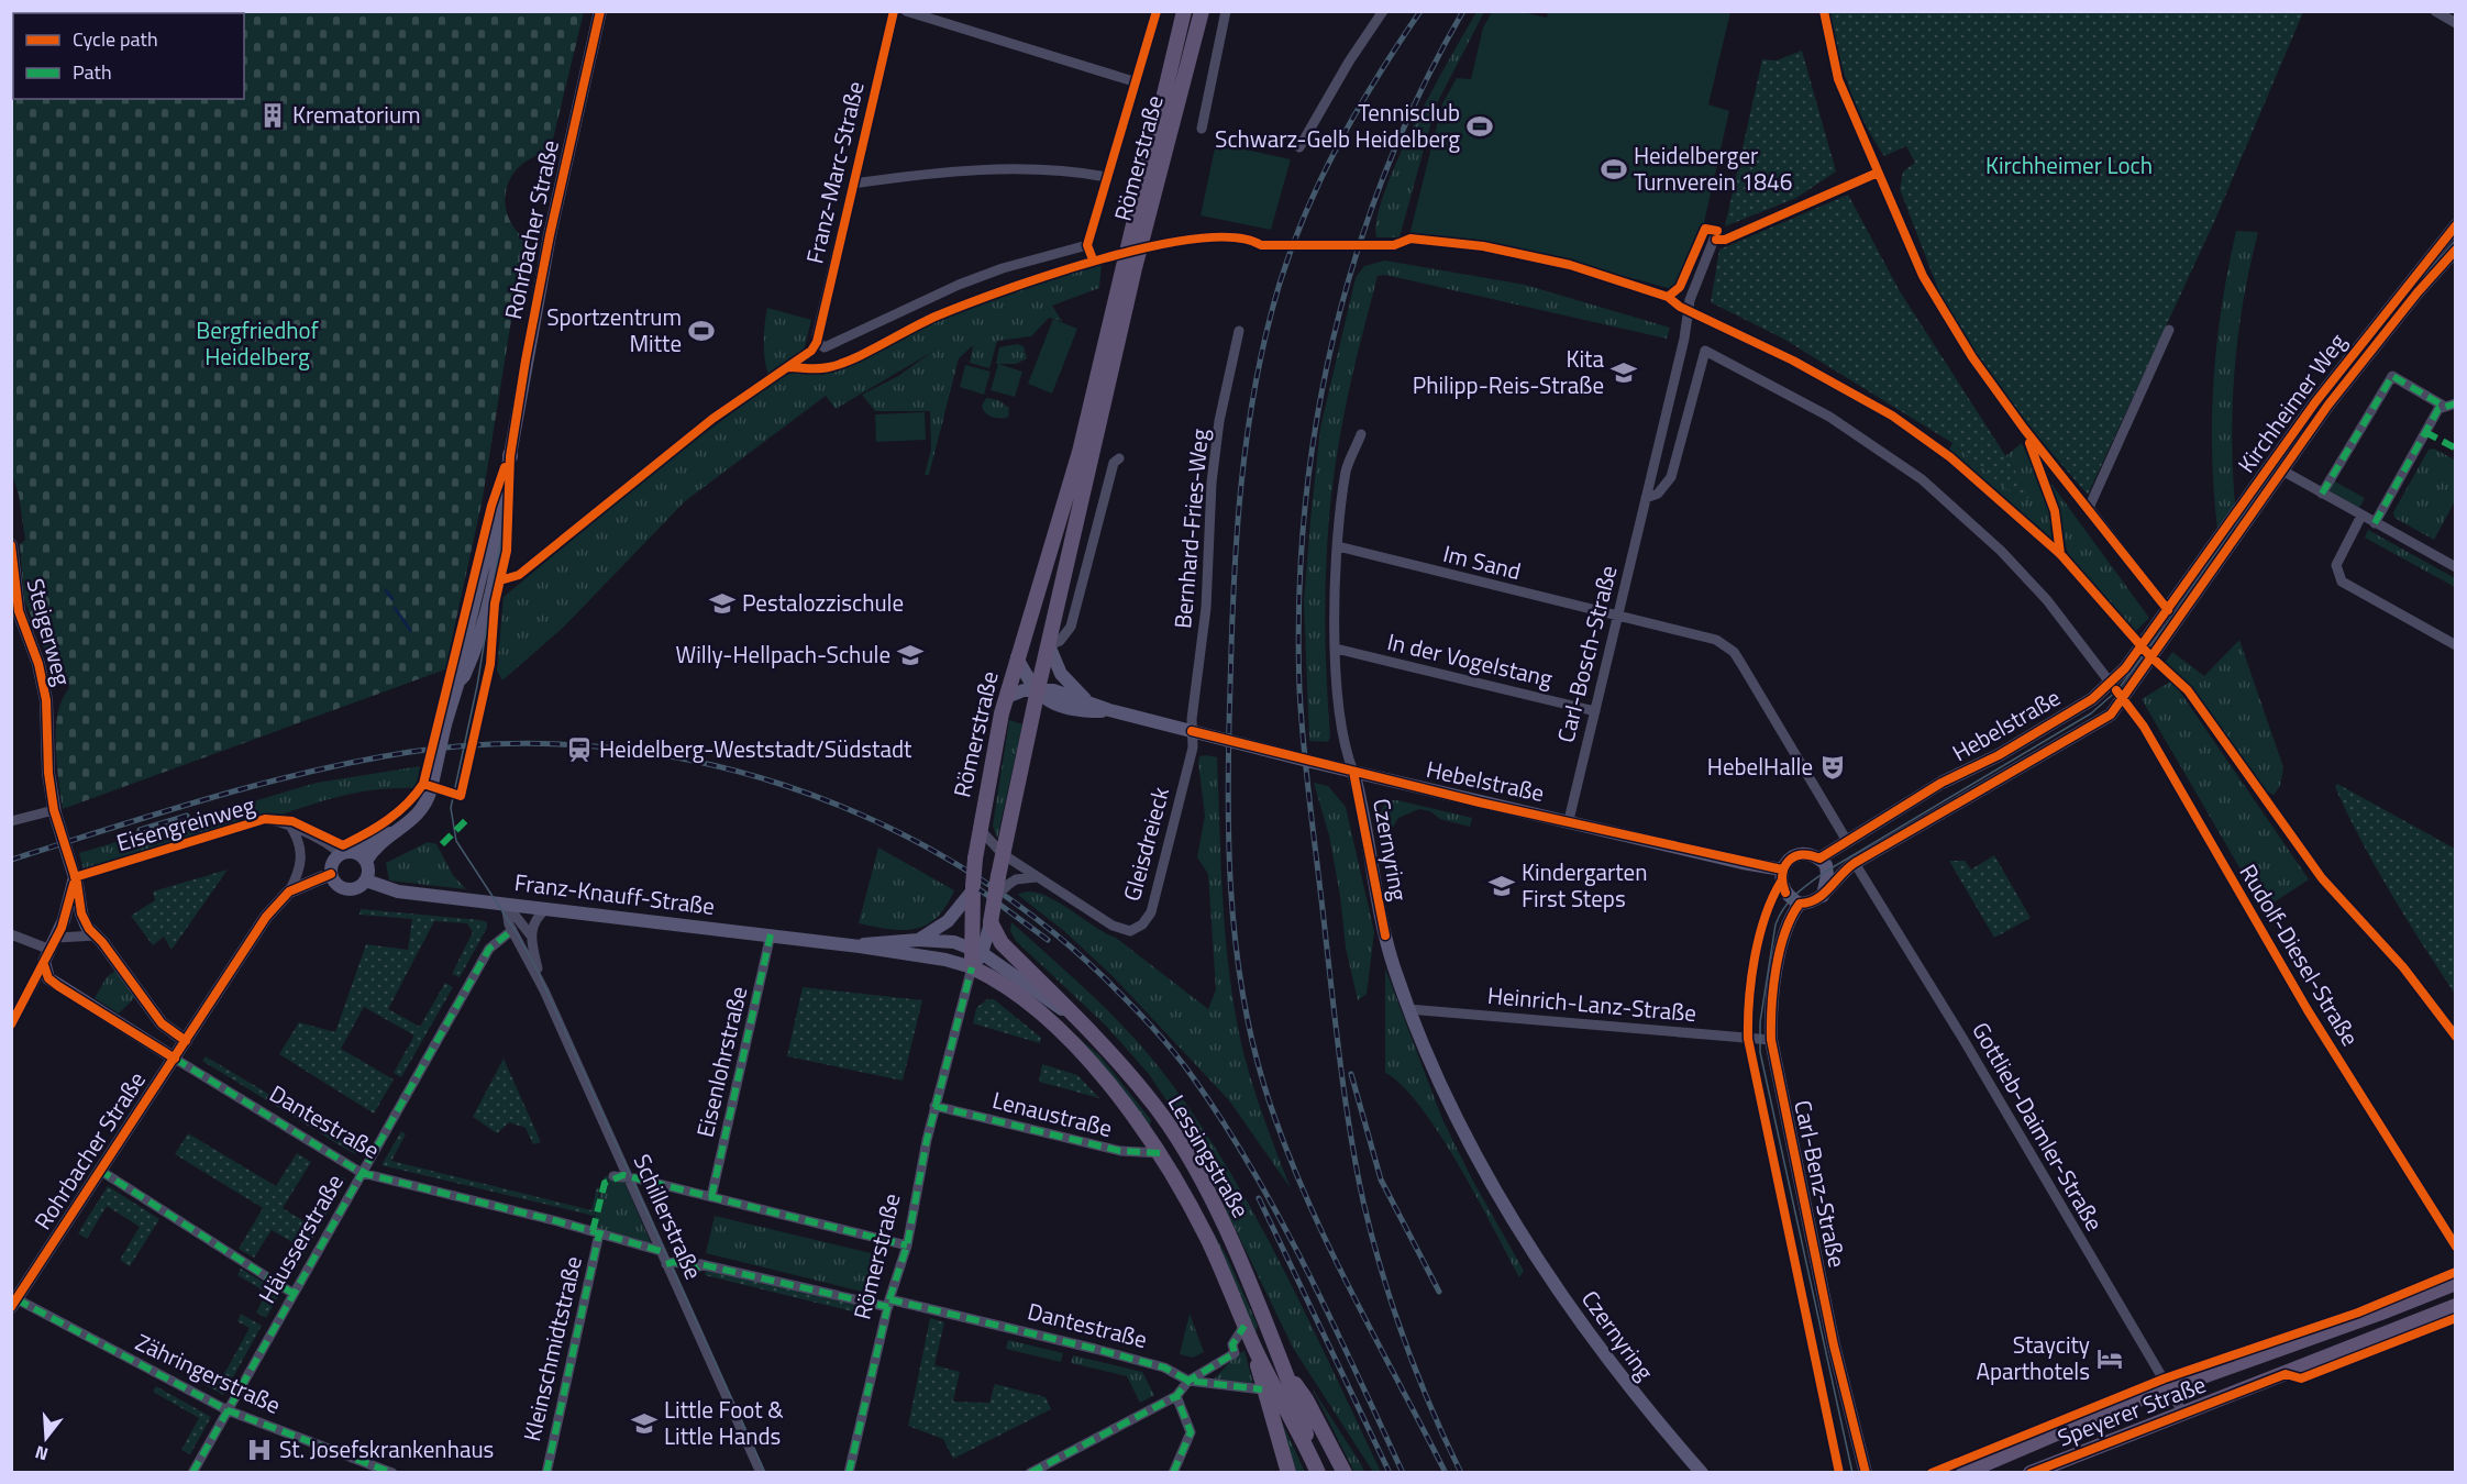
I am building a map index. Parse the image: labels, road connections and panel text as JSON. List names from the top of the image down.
{
  "streets": {
    "main road": [
      "Römerstraße",
      "Rohrbacher Straße",
      "Kirchheimer Weg",
      "Steigerweg",
      "Hebelstraße",
      "Czernyring",
      "Franz-Knauff-Straße",
      "Dantestraße",
      "Lessingstraße",
      "Carl-Benz-Straße",
      "Speyerer Straße"
    ],
    "street": [
      "Franz-Marc-Straße",
      "Bernhard-Fries-Weg",
      "Im Sand",
      "Carl-Bosch-Straße",
      "In der Vogelstang",
      "Eisengreinweg",
      "Gleisdreieck",
      "Rudolf-Diesel-Straße",
      "Heinrich-Lanz-Straße",
      "Eisenlohrstraße",
      "Lenaustraße",
      "Gottlieb-Daimler-Straße",
      "Schillerstraße",
      "Häusserstraße",
      "Kleinschmidtstraße",
      "Zähringerstraße"
    ]
  },
  "crossings": [
    ["Römerstraße", "Hebelstraße"],
    ["Römerstraße", "Gleisdreieck"],
    ["Römerstraße", "Franz-Knauff-Straße"],
    ["Römerstraße", "Lenaustraße"],
    ["Römerstraße", "Dantestraße"],
    ["Römerstraße", "Lessingstraße"],
    ["Rohrbacher Straße", "Steigerweg"],
    ["Rohrbacher Straße", "Eisengreinweg"],
    ["Rohrbacher Straße", "Franz-Knauff-Straße"],
    ["Rohrbacher Straße", "Dantestraße"],
    ["Rohrbacher Straße", "Zähringerstraße"],
    ["Kirchheimer Weg", "Hebelstraße"],
    ["Kirchheimer Weg", "Rudolf-Diesel-Straße"],
    ["Bernhard-Fries-Weg", "Hebelstraße"],
    ["Bernhard-Fries-Weg", "Gleisdreieck"],
    ["Im Sand", "Carl-Bosch-Straße"],
    ["Steigerweg", "Eisengreinweg"],
    ["Carl-Bosch-Straße", "In der Vogelstang"],
    ["Carl-Bosch-Straße", "Hebelstraße"],
    ["Carl-Bosch-Straße", "Rudolf-Diesel-Straße"],
    ["Hebelstraße", "Gleisdreieck"],
    ["Hebelstraße", "Czernyring"],
    ["Hebelstraße", "Rudolf-Diesel-Straße"],
    ["Hebelstraße", "Gottlieb-Daimler-Straße"],
    ["Hebelstraße", "Carl-Benz-Straße"],
    ["Eisengreinweg", "Franz-Knauff-Straße"],
    ["Czernyring", "Heinrich-Lanz-Straße"],
    ["Franz-Knauff-Straße", "Eisenlohrstraße"],
    ["Franz-Knauff-Straße", "Lessingstraße"],
    ["Franz-Knauff-Straße", "Schillerstraße"],
    ["Heinrich-Lanz-Straße", "Carl-Benz-Straße"],
    ["Lenaustraße", "Lessingstraße"],
    ["Dantestraße", "Schillerstraße"],
    ["Dantestraße", "Häusserstraße"],
    ["Dantestraße", "Kleinschmidtstraße"],
    ["Gottlieb-Daimler-Straße", "Speyerer Straße"],
    ["Schillerstraße", "Häusserstraße"],
    ["Häusserstraße", "Zähringerstraße"]
  ],
  "parks": ["Kirchheimer Loch", "Bergfriedhof Heidelberg"],
  "places": {
    "building": ["Krematorium"],
    "sports": ["Tennisclub Schwarz-Gelb Heidelberg", "Heidelberger Turnverein 1846", "Sportzentrum Mitte"],
    "school or university": [
      "Kita Philipp-Reis-Straße",
      "Pestalozzischule",
      "Willy-Hellpach-Schule",
      "Kindergarten First Steps",
      "Little Foot & Little Hands"
    ],
    "station": ["Heidelberg-Weststadt/Südstadt"],
    "theatre": ["HebelHalle"],
    "hotel": ["Staycity Aparthotels"],
    "hospital": ["St. Josefskrankenhaus"]
  },
  "legend": ["Cycle path", "Path"],
  "north": "bottom"
}
